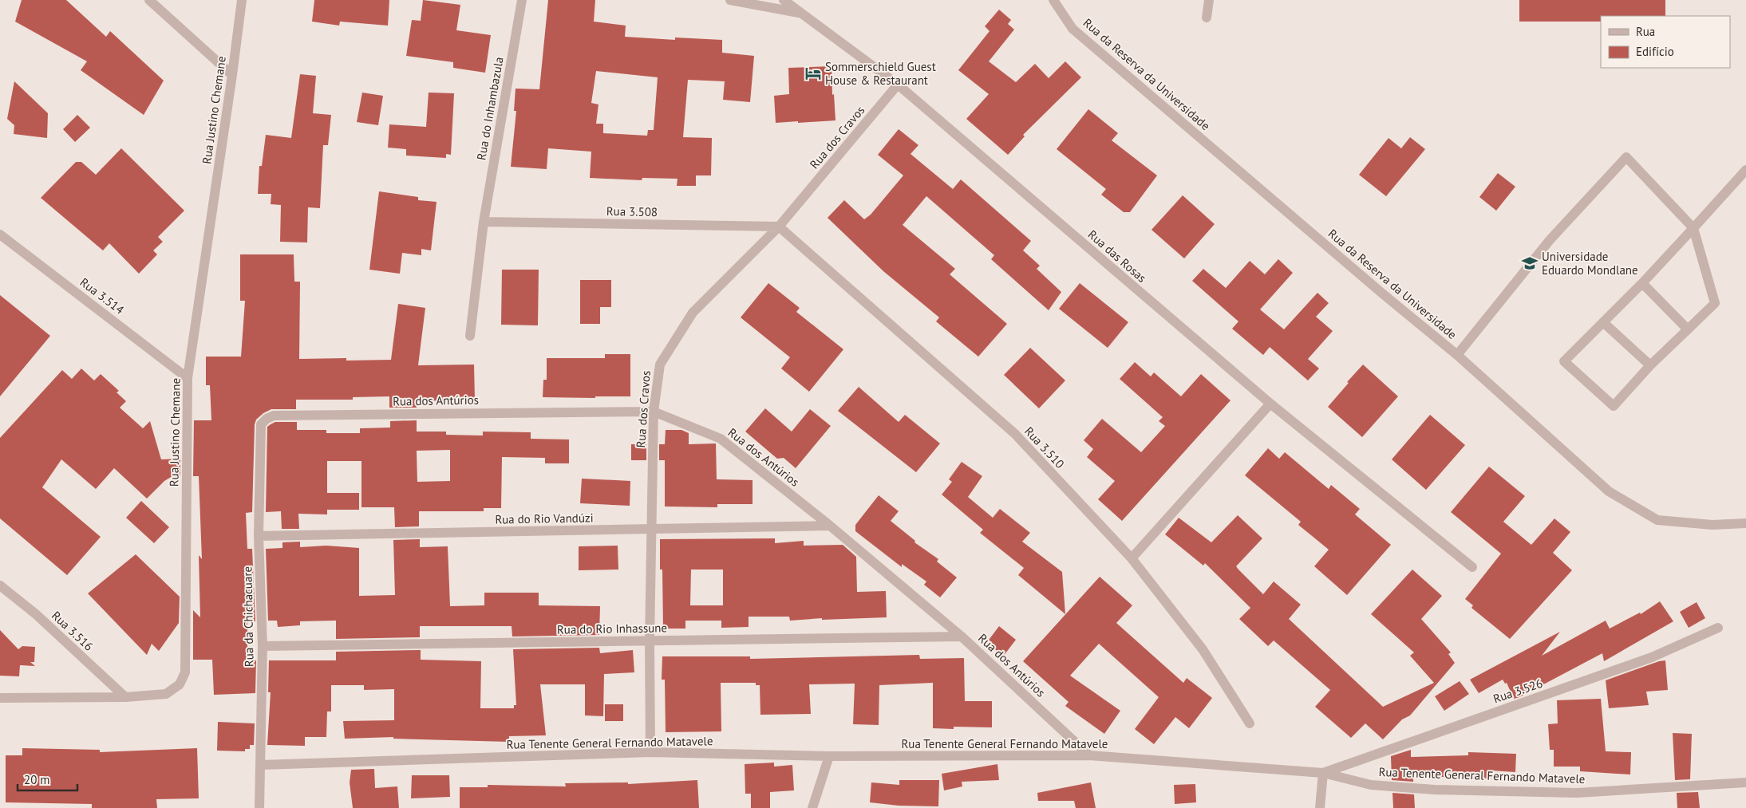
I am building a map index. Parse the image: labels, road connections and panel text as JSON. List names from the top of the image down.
{
  "streets": {
    "street": [
      "Rua da Reserva da Universidade",
      "Rua do Inhambazula",
      "Rua Justino Chemane",
      "Rua dos Cravos",
      "Rua 3.508",
      "Rua das Rosas",
      "Rua 3.514",
      "Rua dos Antúrios",
      "Rua 3.510",
      "Rua do Rio Vandúzi",
      "Rua da Chichacuare",
      "Rua do Rio Inhassune",
      "Rua 3.516",
      "Rua 3.526",
      "Rua Tenente General Fernando Matavele"
    ]
  },
  "crossings": [
    ["Rua do Inhambazula", "Rua 3.508"],
    ["Rua Justino Chemane", "Rua 3.514"],
    ["Rua Justino Chemane", "Rua 3.516"],
    ["Rua dos Cravos", "Rua 3.508"],
    ["Rua dos Cravos", "Rua das Rosas"],
    ["Rua dos Cravos", "Rua dos Antúrios"],
    ["Rua dos Cravos", "Rua 3.510"],
    ["Rua dos Cravos", "Rua do Rio Vandúzi"],
    ["Rua dos Cravos", "Rua do Rio Inhassune"],
    ["Rua dos Cravos", "Rua Tenente General Fernando Matavele"],
    ["Rua 3.508", "Rua 3.510"],
    ["Rua dos Antúrios", "Rua do Rio Vandúzi"],
    ["Rua dos Antúrios", "Rua da Chichacuare"],
    ["Rua dos Antúrios", "Rua do Rio Inhassune"],
    ["Rua dos Antúrios", "Rua Tenente General Fernando Matavele"],
    ["Rua do Rio Vandúzi", "Rua da Chichacuare"],
    ["Rua da Chichacuare", "Rua do Rio Inhassune"],
    ["Rua da Chichacuare", "Rua Tenente General Fernando Matavele"],
    ["Rua 3.526", "Rua Tenente General Fernando Matavele"]
  ],
  "places": {
    "hotel": ["Sommerschield Guest House & Restaurant"],
    "school or university": ["Universidade Eduardo Mondlane"]
  },
  "legend": ["Rua", "Edifício"],
  "scale_bar": "20 m"
}
